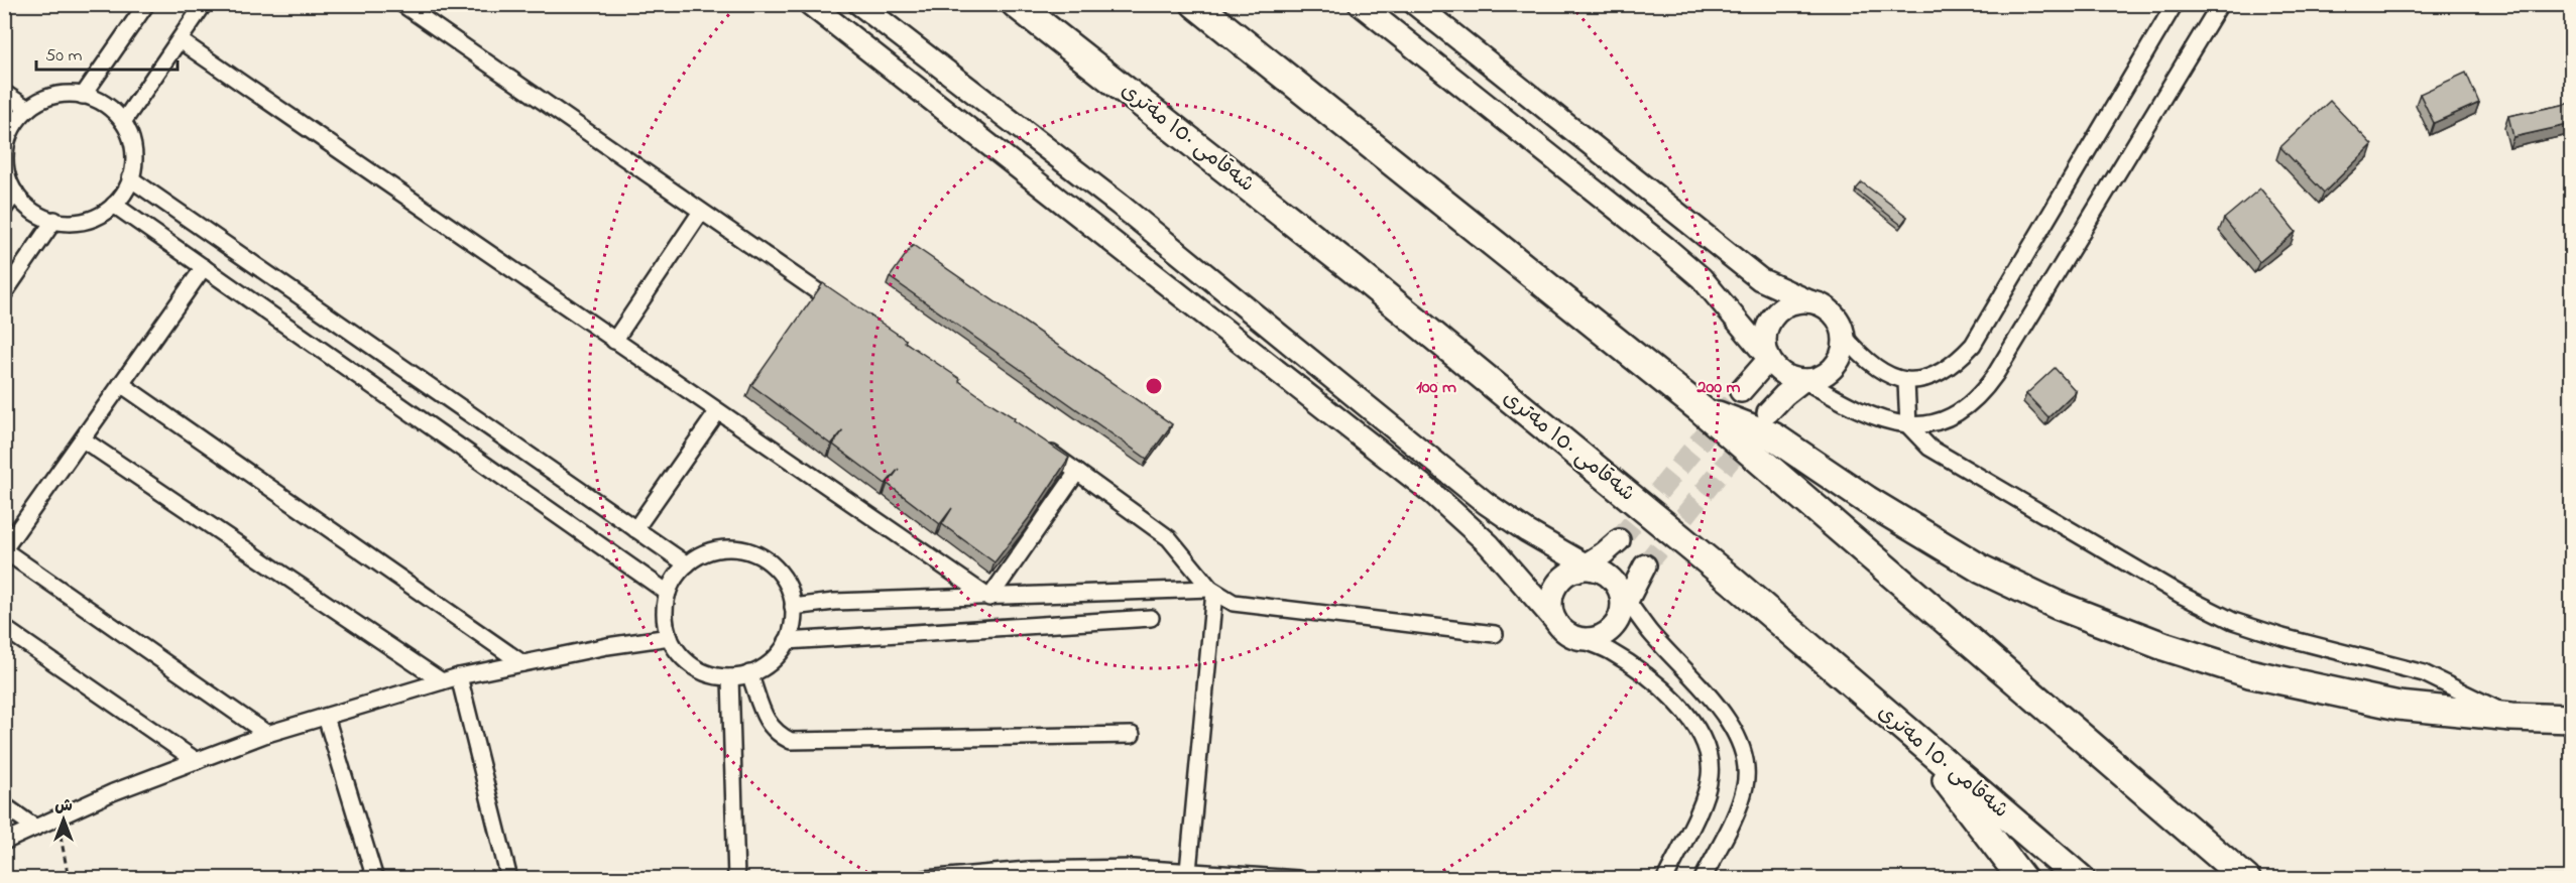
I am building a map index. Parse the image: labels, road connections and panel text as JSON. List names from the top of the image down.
{
  "streets": {
    "highway": ["شەقامی ١٥٠ مەتری"]
  },
  "scale_bar": "50 m",
  "north": "top",
  "rings": ["100 m", "200 m"]
}
